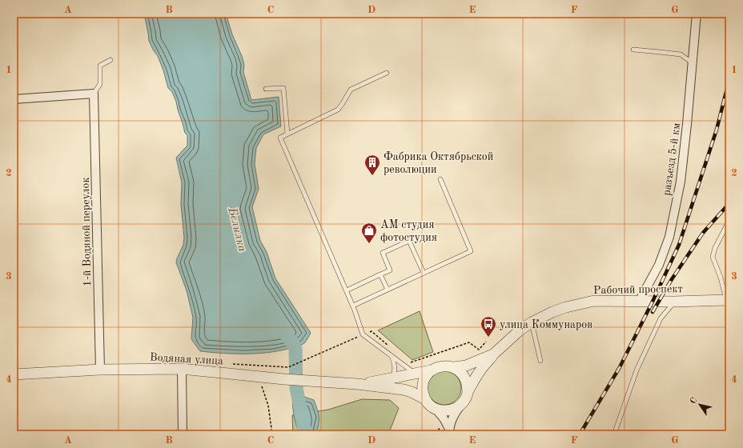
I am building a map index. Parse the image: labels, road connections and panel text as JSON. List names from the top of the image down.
{
  "streets": {
    "street": [
      "разъезд 5-й км",
      "1-й Водяной переулок",
      "Рабочий проспект",
      "Водяная улица"
    ]
  },
  "crossings": [
    ["разъезд 5-й км", "Рабочий проспект"],
    ["1-й Водяной переулок", "Водяная улица"]
  ],
  "water": ["Белилка"],
  "places": {
    "building": ["Фабрика Октябрьской революции"],
    "shop": ["АМ студия фотостудия"],
    "bus stop": ["улица Коммунаров"]
  },
  "north": "top left",
  "grid": {
    "columns": [
      "A",
      "B",
      "C",
      "D",
      "E",
      "F",
      "G"
    ],
    "rows": [
      "1",
      "2",
      "3",
      "4"
    ]
  }
}
